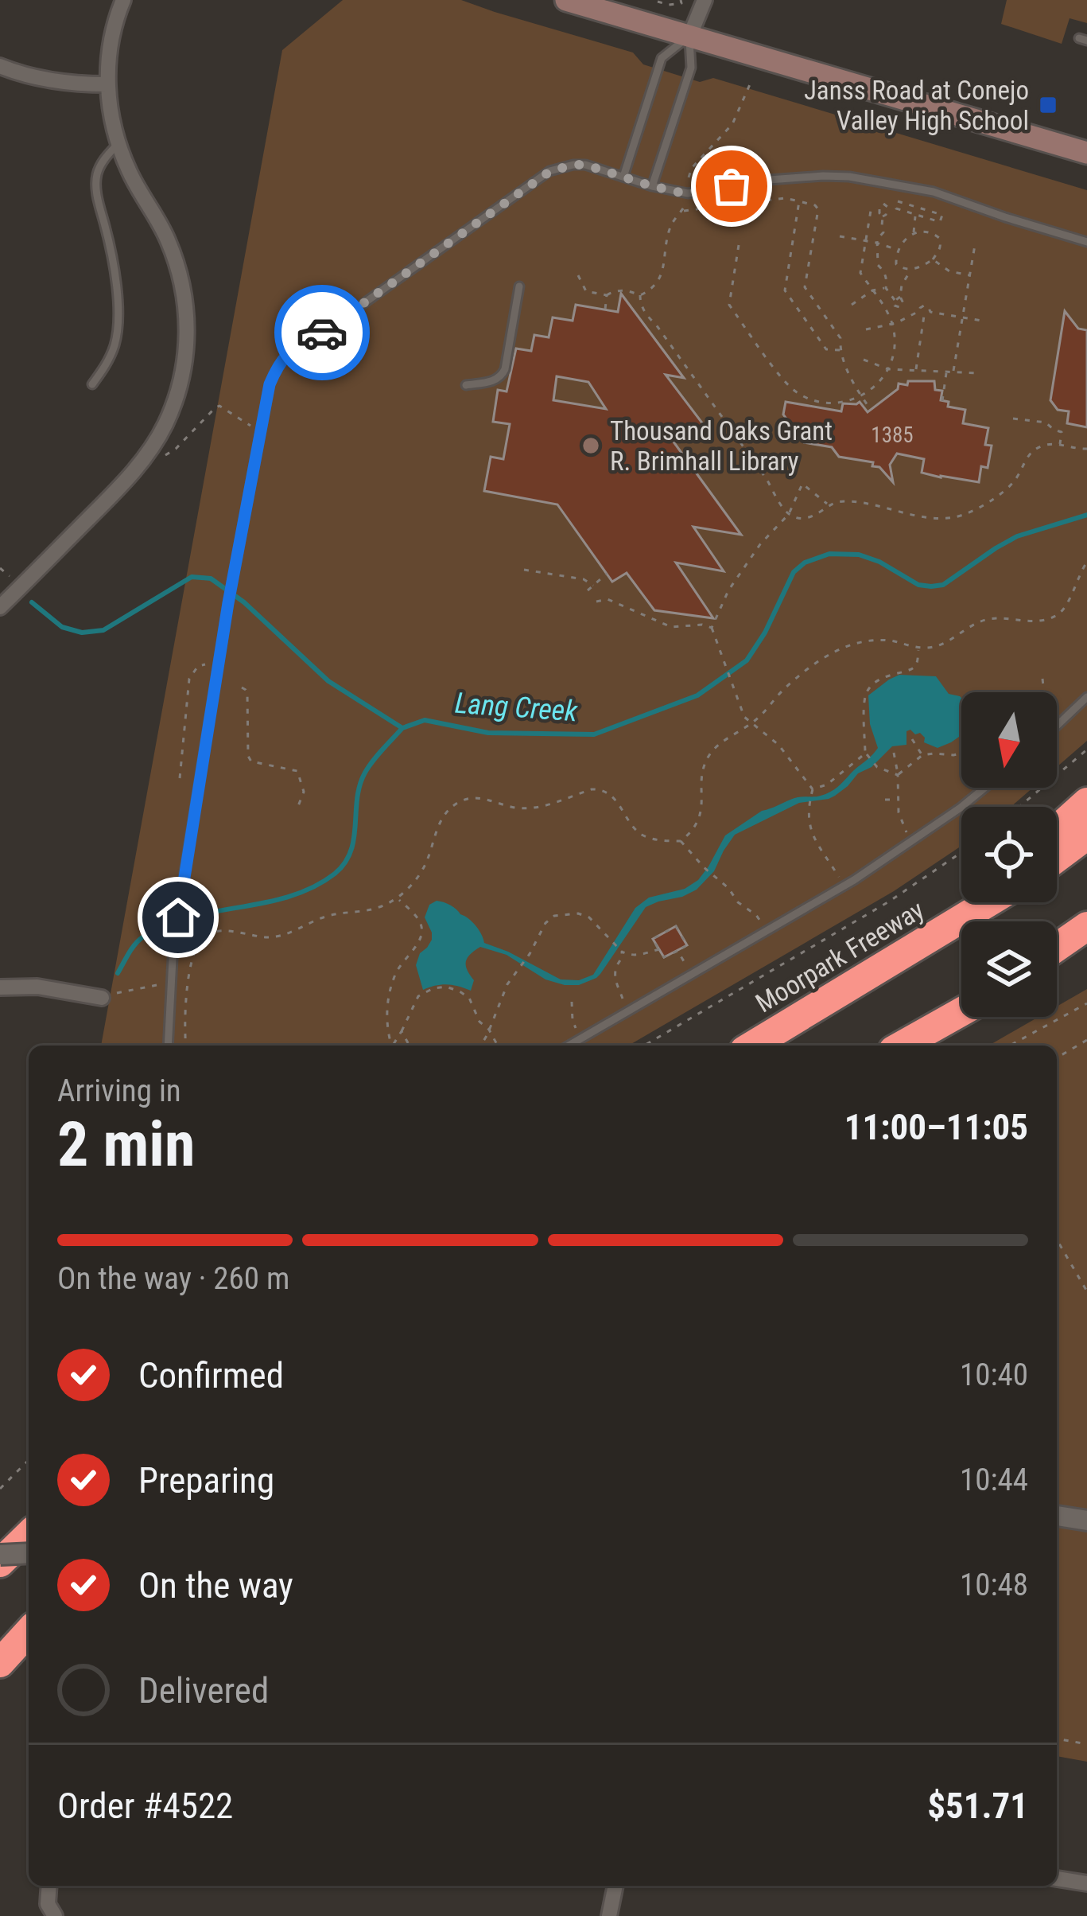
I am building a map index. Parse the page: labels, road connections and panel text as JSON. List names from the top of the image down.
{
  "streets": {
    "highway": ["Moorpark Freeway"]
  },
  "water": ["Lang Creek"],
  "places": {
    "transit": ["Janss Road at Conejo Valley High School"],
    "other": ["Thousand Oaks Grant R. Brimhall Library"]
  },
  "house_numbers": ["1385"],
  "north": "bottom",
  "page": {
    "heading": ["2 min", "Arriving in", "11:00–11:05"],
    "panel": ["Order #4522", "$51.71"],
    "bar": "On the way · 260 m",
    "list": [
      ["Confirmed", "10:40"],
      ["Preparing", "10:44"],
      ["On the way", "10:48"],
      "Delivered"
    ]
  }
}
